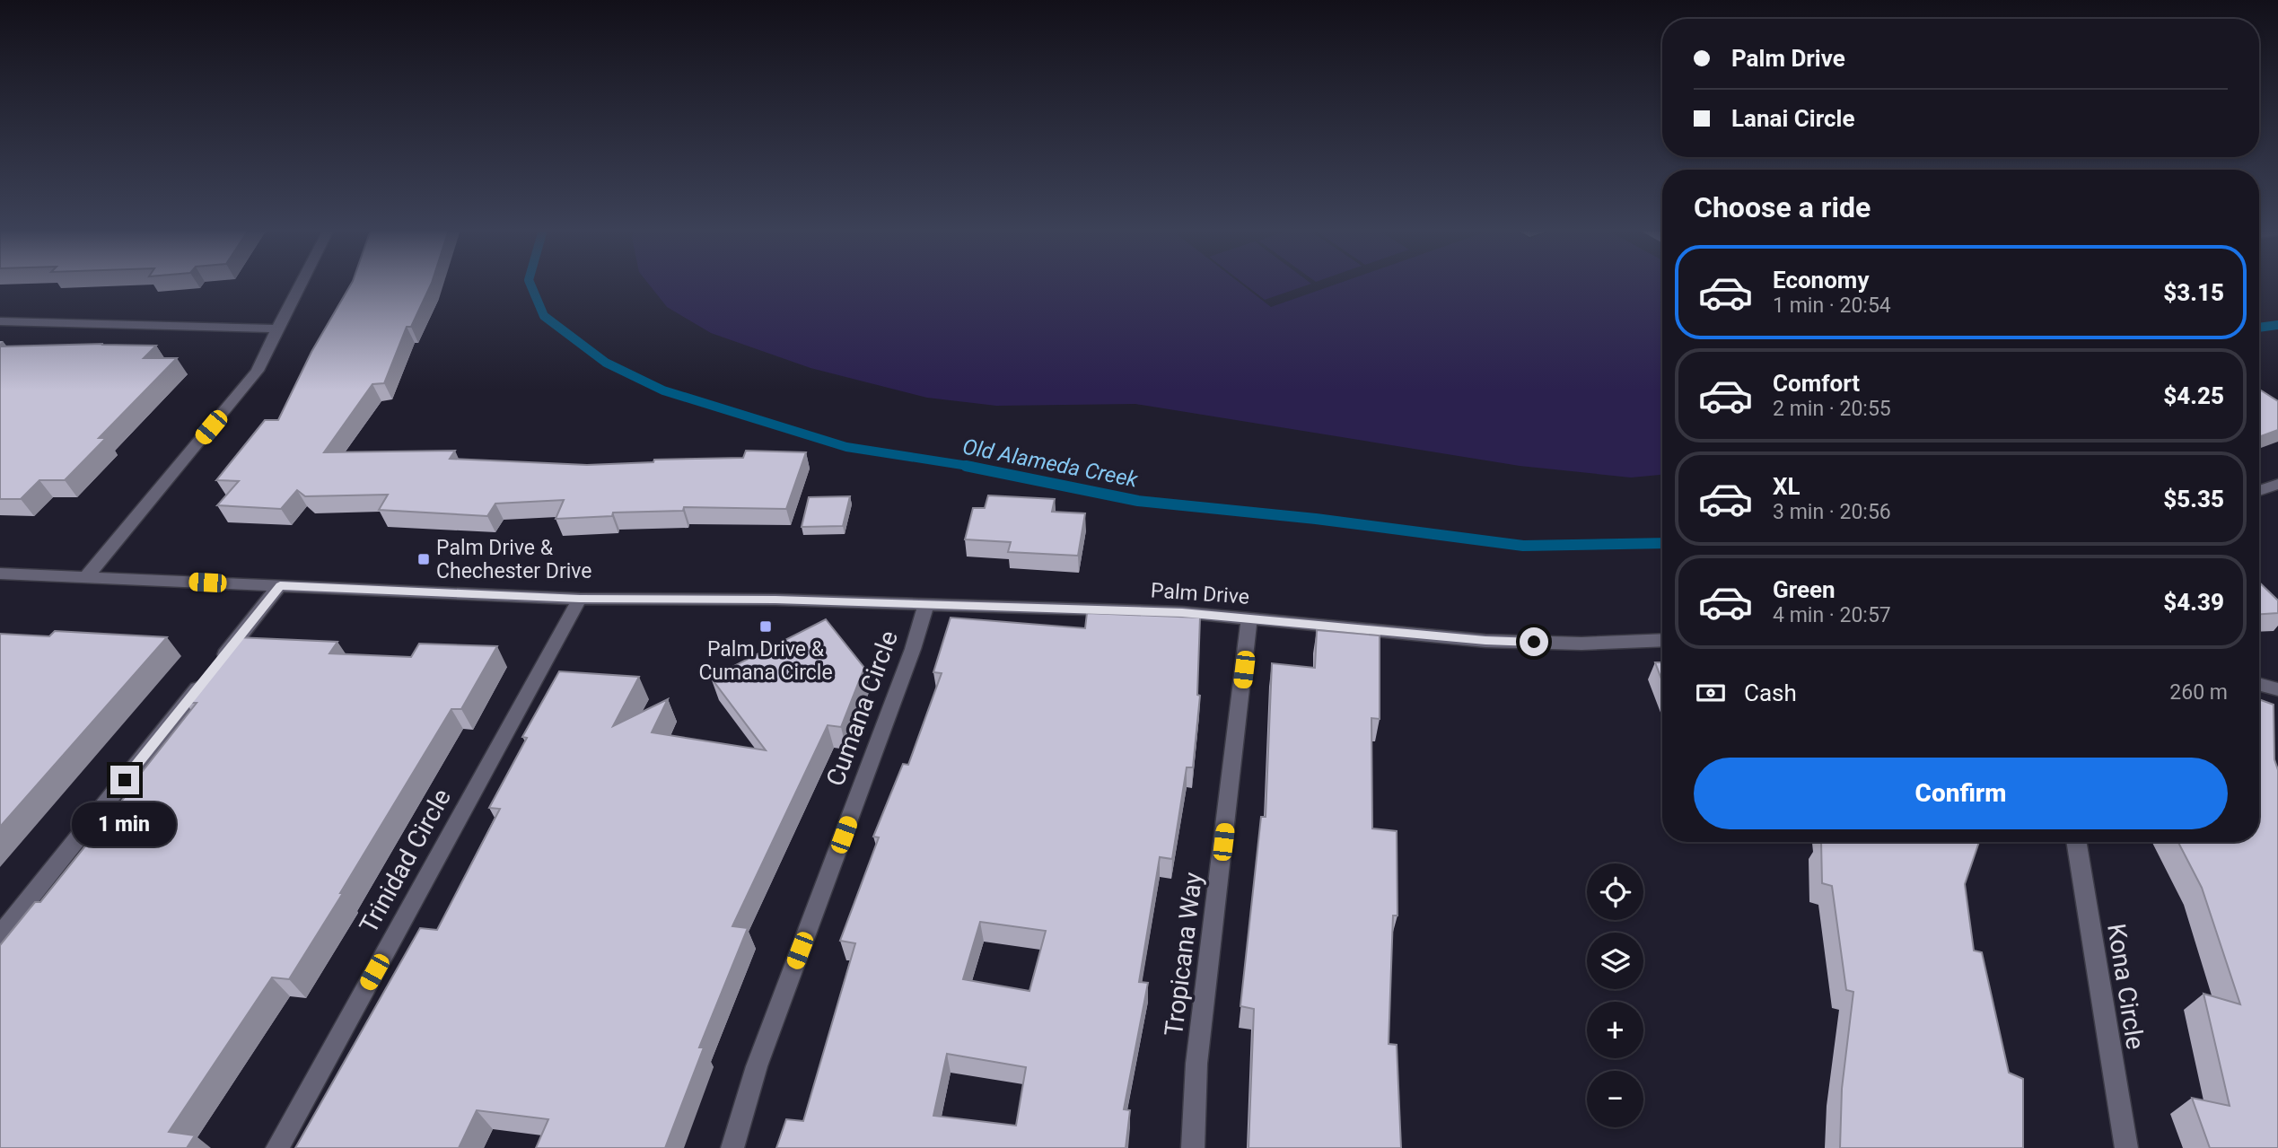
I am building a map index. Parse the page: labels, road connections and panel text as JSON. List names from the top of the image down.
{
  "streets": {
    "street": [
      "Palm Drive",
      "Cumana Circle",
      "Trinidad Circle",
      "Tropicana Way",
      "Kona Circle"
    ]
  },
  "crossings": [
    ["Palm Drive", "Cumana Circle"],
    ["Palm Drive", "Trinidad Circle"],
    ["Palm Drive", "Tropicana Way"]
  ],
  "water": ["Old Alameda Creek"],
  "places": {
    "transit": ["Palm Drive & Chechester Drive", "Palm Drive & Cumana Circle"]
  },
  "page": {
    "banner": ["Palm Drive", "Lanai Circle"],
    "heading": "Choose a ride",
    "list": [
      {
        "name": "Economy",
        "note": "1 min · 20:54",
        "value": "$3.15"
      },
      {
        "name": "Comfort",
        "note": "2 min · 20:55",
        "value": "$4.25"
      },
      {
        "name": "XL",
        "note": "3 min · 20:56",
        "value": "$5.35"
      },
      {
        "name": "Green",
        "note": "4 min · 20:57",
        "value": "$4.39"
      }
    ],
    "pay": ["Cash", "260 m"],
    "buttons": "Confirm",
    "bubble": "1 min",
    "map_buttons": ["+", "−"]
  }
}
